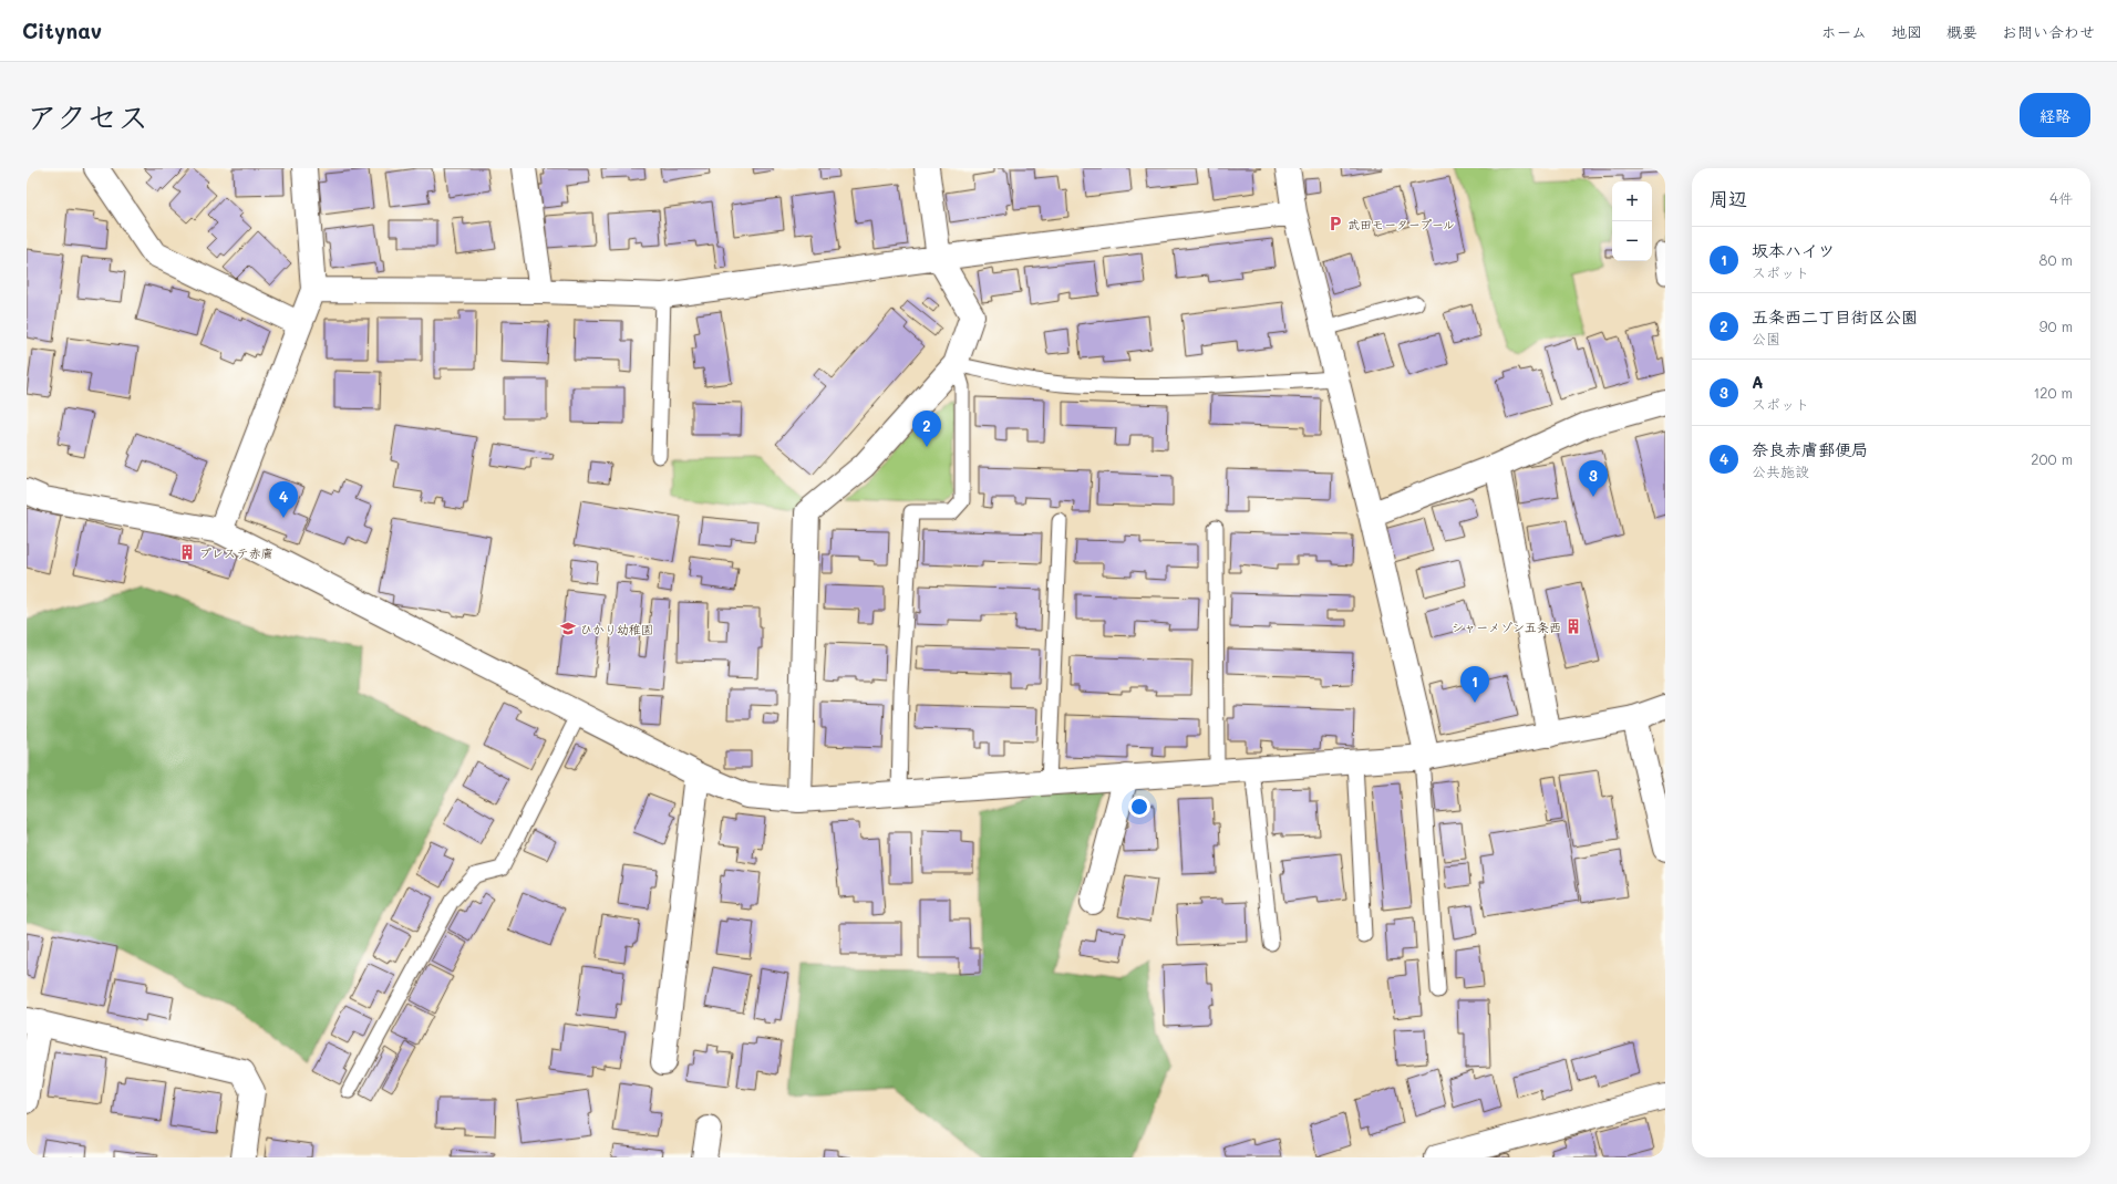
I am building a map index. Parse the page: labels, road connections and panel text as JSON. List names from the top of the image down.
{
  "places": {
    "parking": ["武田モータープール"],
    "building": ["プレステ赤膚", "シャーメゾン五条西"],
    "school or university": ["ひかり幼稚園"]
  },
  "page": {
    "header": "Citynav",
    "nav": [
      "ホーム",
      "地図",
      "概要",
      "お問い合わせ"
    ],
    "title": "アクセス",
    "buttons": "経路",
    "heading": ["周辺", "4件"],
    "map_buttons": ["+", "−"],
    "list": [
      {
        "mark": "1",
        "name": "坂本ハイツ",
        "note": "スポット",
        "value": "80 m"
      },
      {
        "mark": "2",
        "name": "五条西二丁目街区公園",
        "note": "公園",
        "value": "90 m"
      },
      {
        "mark": "3",
        "name": "A",
        "note": "スポット",
        "value": "120 m"
      },
      {
        "mark": "4",
        "name": "奈良赤膚郵便局",
        "note": "公共施設",
        "value": "200 m"
      }
    ],
    "pins": [
      "2",
      "3",
      "4",
      "1"
    ]
  }
}
